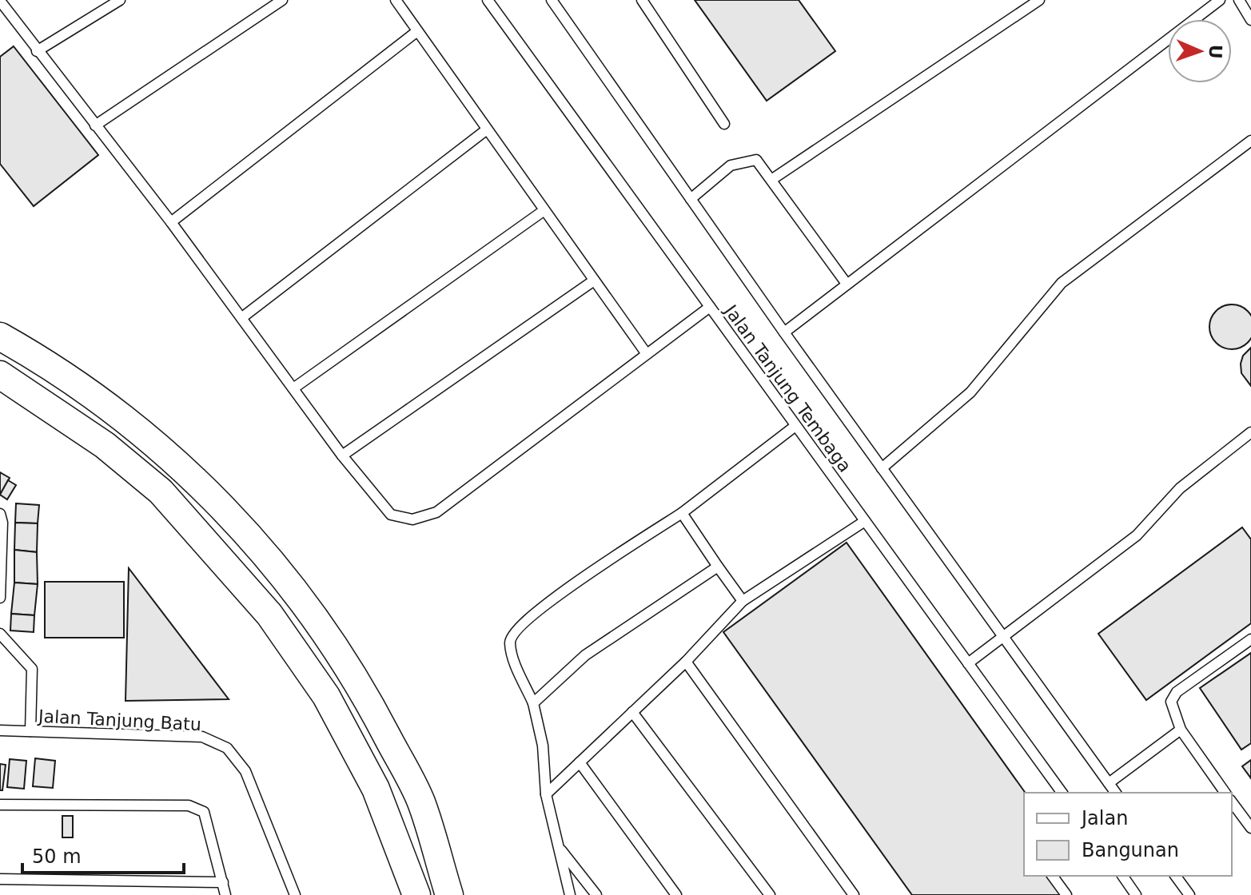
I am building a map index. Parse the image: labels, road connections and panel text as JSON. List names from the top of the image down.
{
  "streets": {
    "lane": ["Jalan Tanjung Tembaga", "Jalan Tanjung Batu"]
  },
  "legend": ["Jalan", "Bangunan"],
  "scale_bar": "50 m",
  "north": "right"
}
